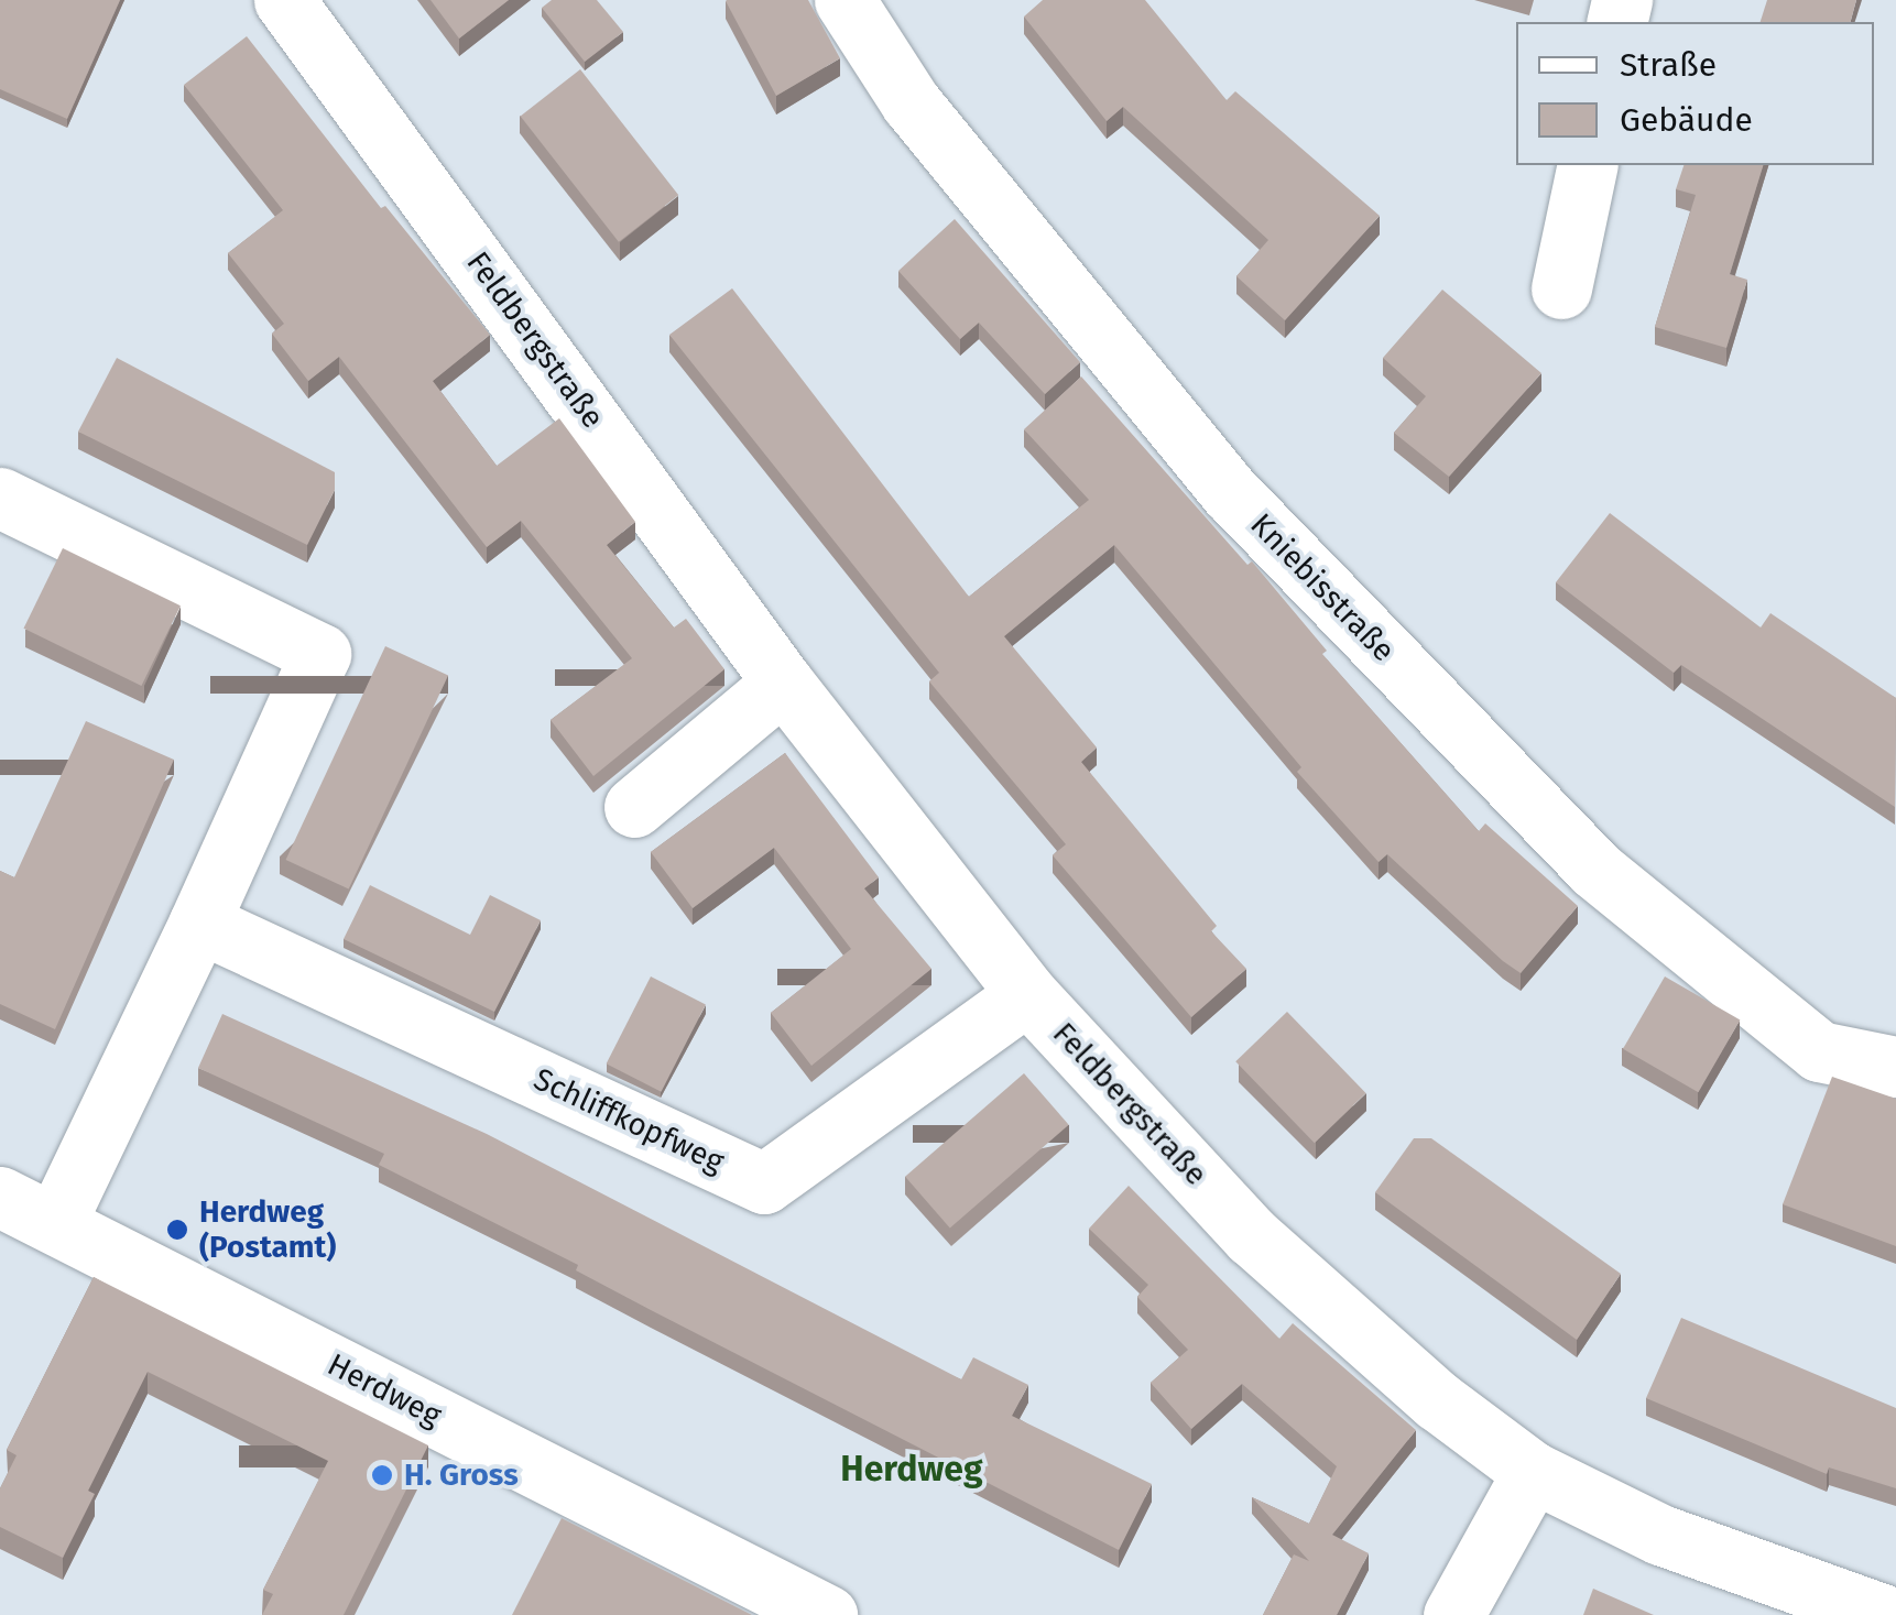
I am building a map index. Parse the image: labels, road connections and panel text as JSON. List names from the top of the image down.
{
  "streets": {
    "street": [
      "Feldbergstraße",
      "Kniebisstraße",
      "Schliffkopfweg",
      "Herdweg"
    ]
  },
  "crossings": [
    ["Feldbergstraße", "Schliffkopfweg"]
  ],
  "districts": ["Herdweg"],
  "places": ["Herdweg (Postamt)", "H. Gross"],
  "legend": ["Straße", "Gebäude"]
}
